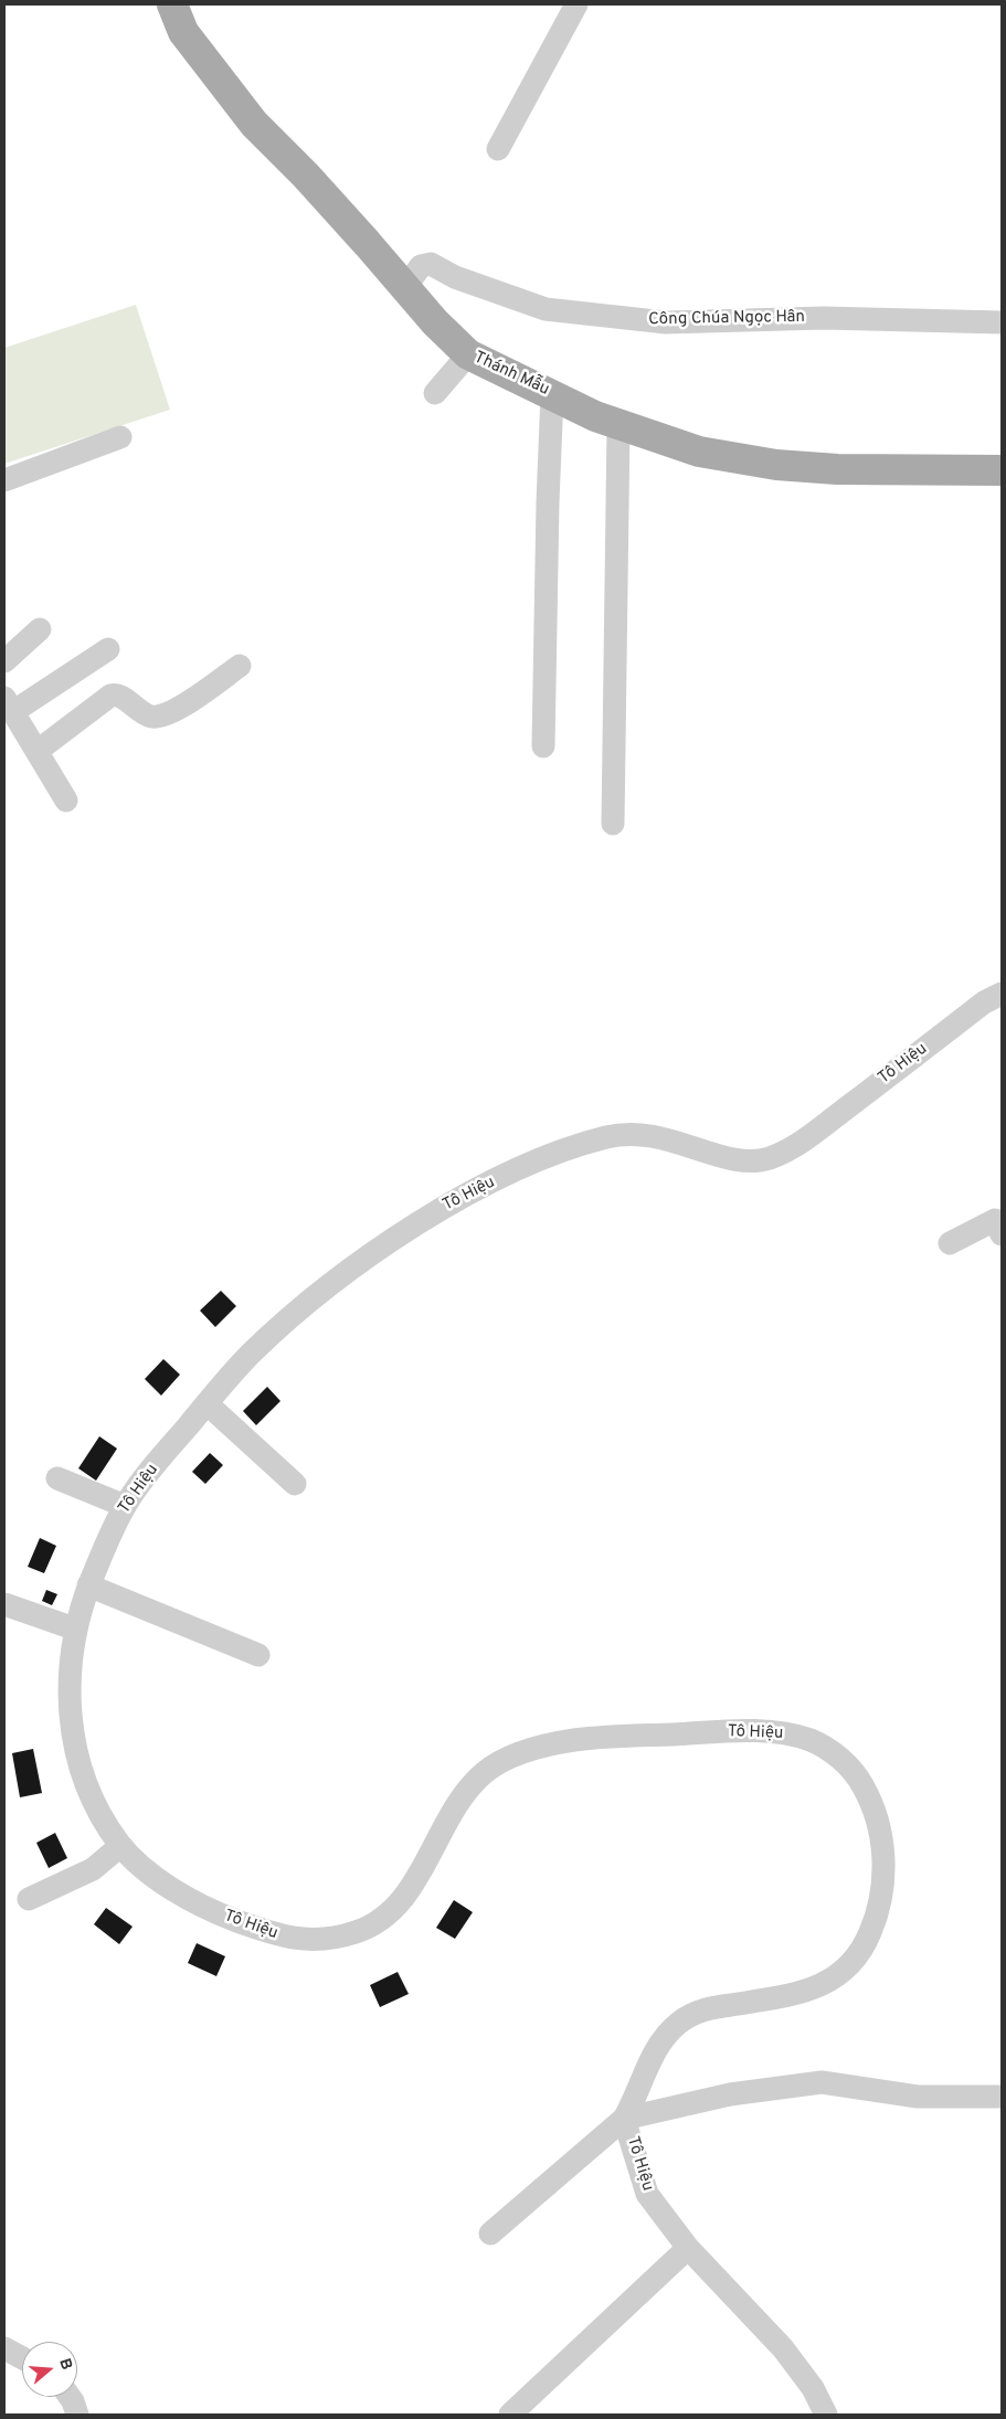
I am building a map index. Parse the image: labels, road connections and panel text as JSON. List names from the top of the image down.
{
  "streets": {
    "main road": ["Thánh Mẫu"],
    "street": ["Công Chúa Ngọc Hân", "Tô Hiệu"]
  },
  "crossings": [
    ["Công Chúa Ngọc Hân", "Thánh Mẫu"]
  ],
  "north": "right"
}
